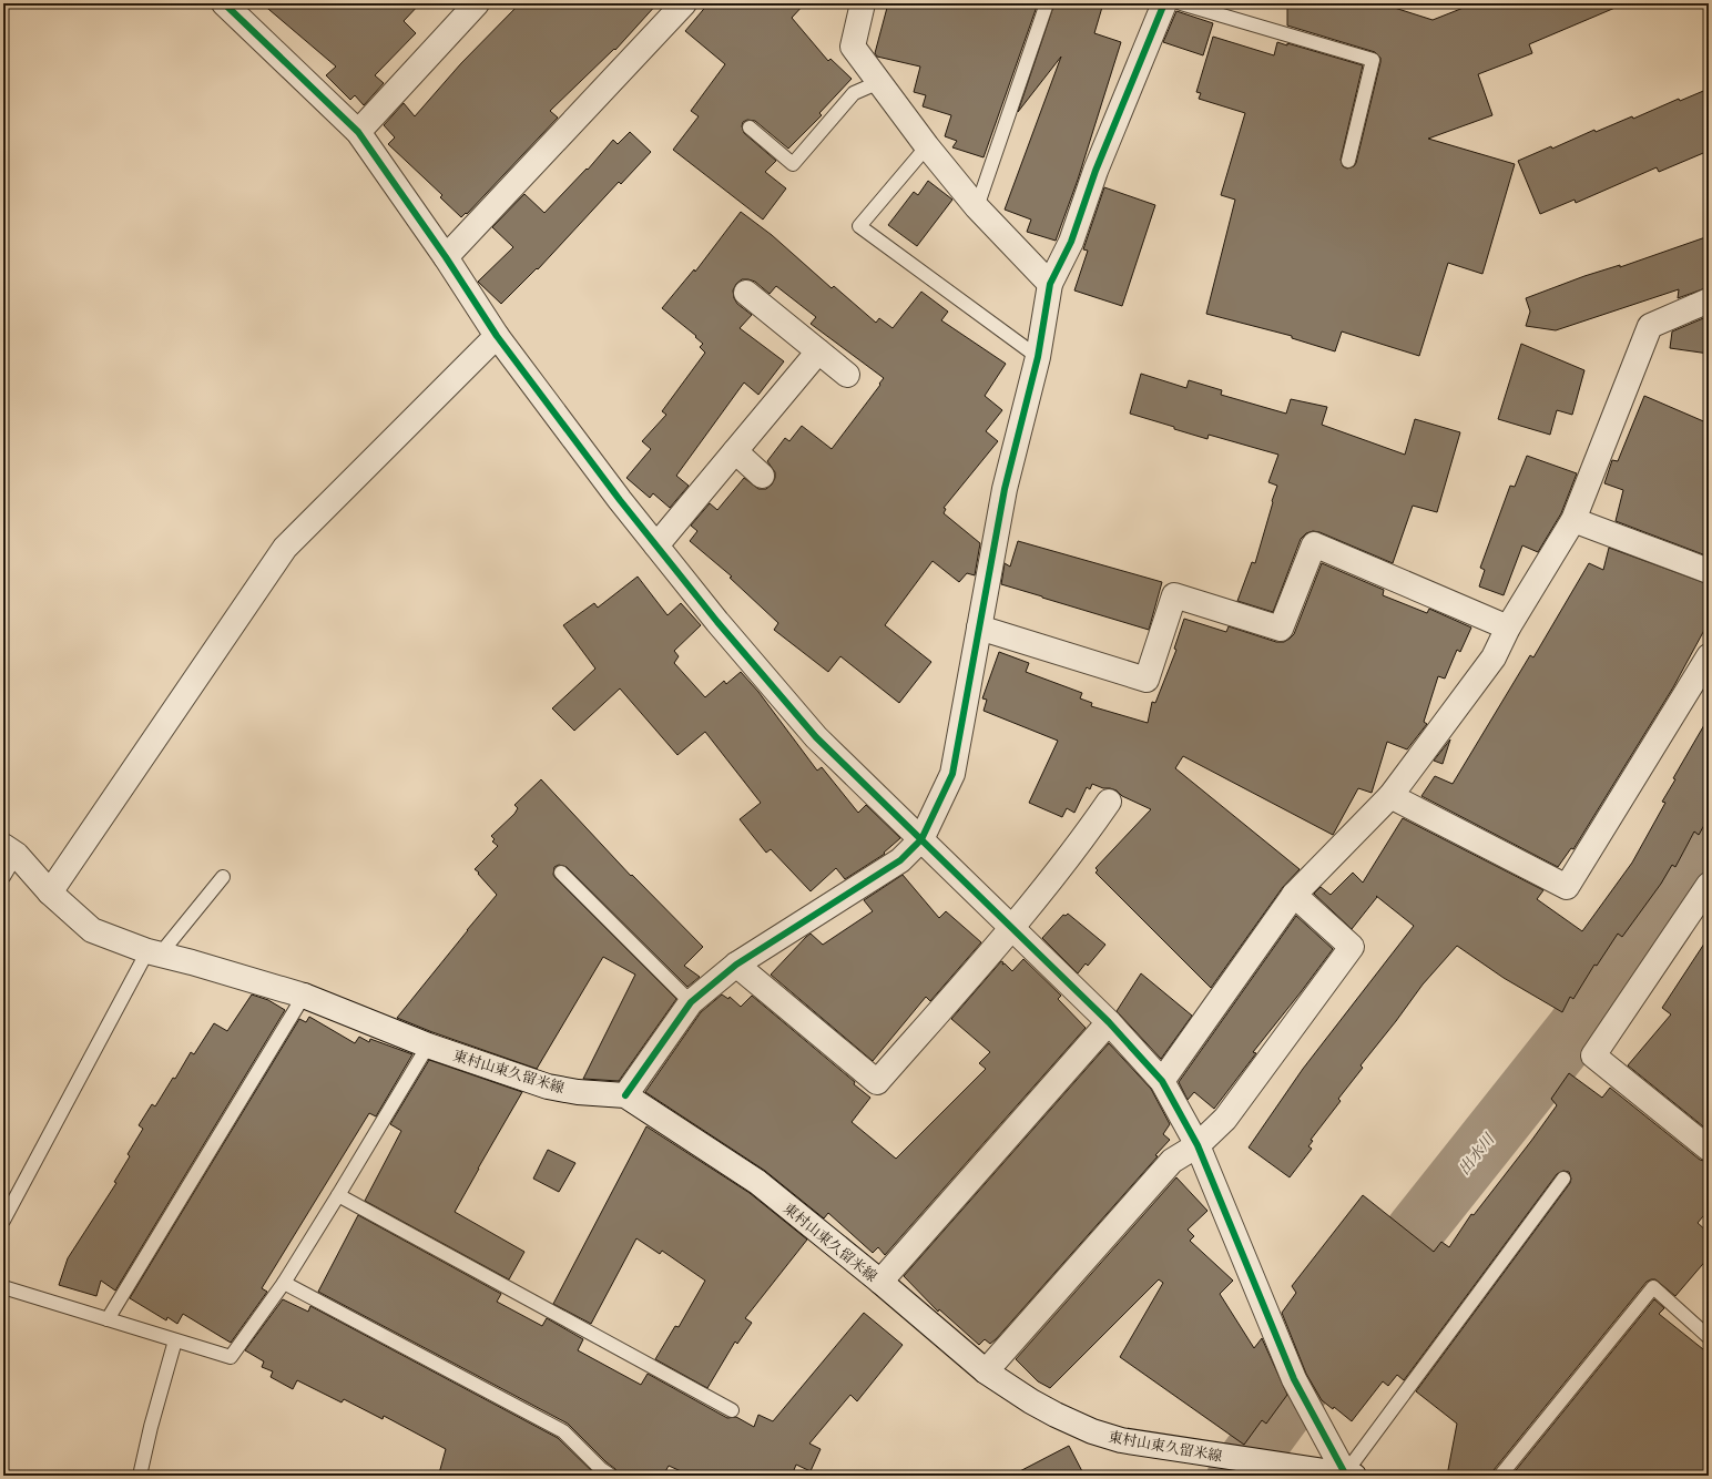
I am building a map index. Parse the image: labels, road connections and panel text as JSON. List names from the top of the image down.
{
  "streets": {
    "street": ["東村山東久留米線"]
  },
  "water": ["出水川"]
}
